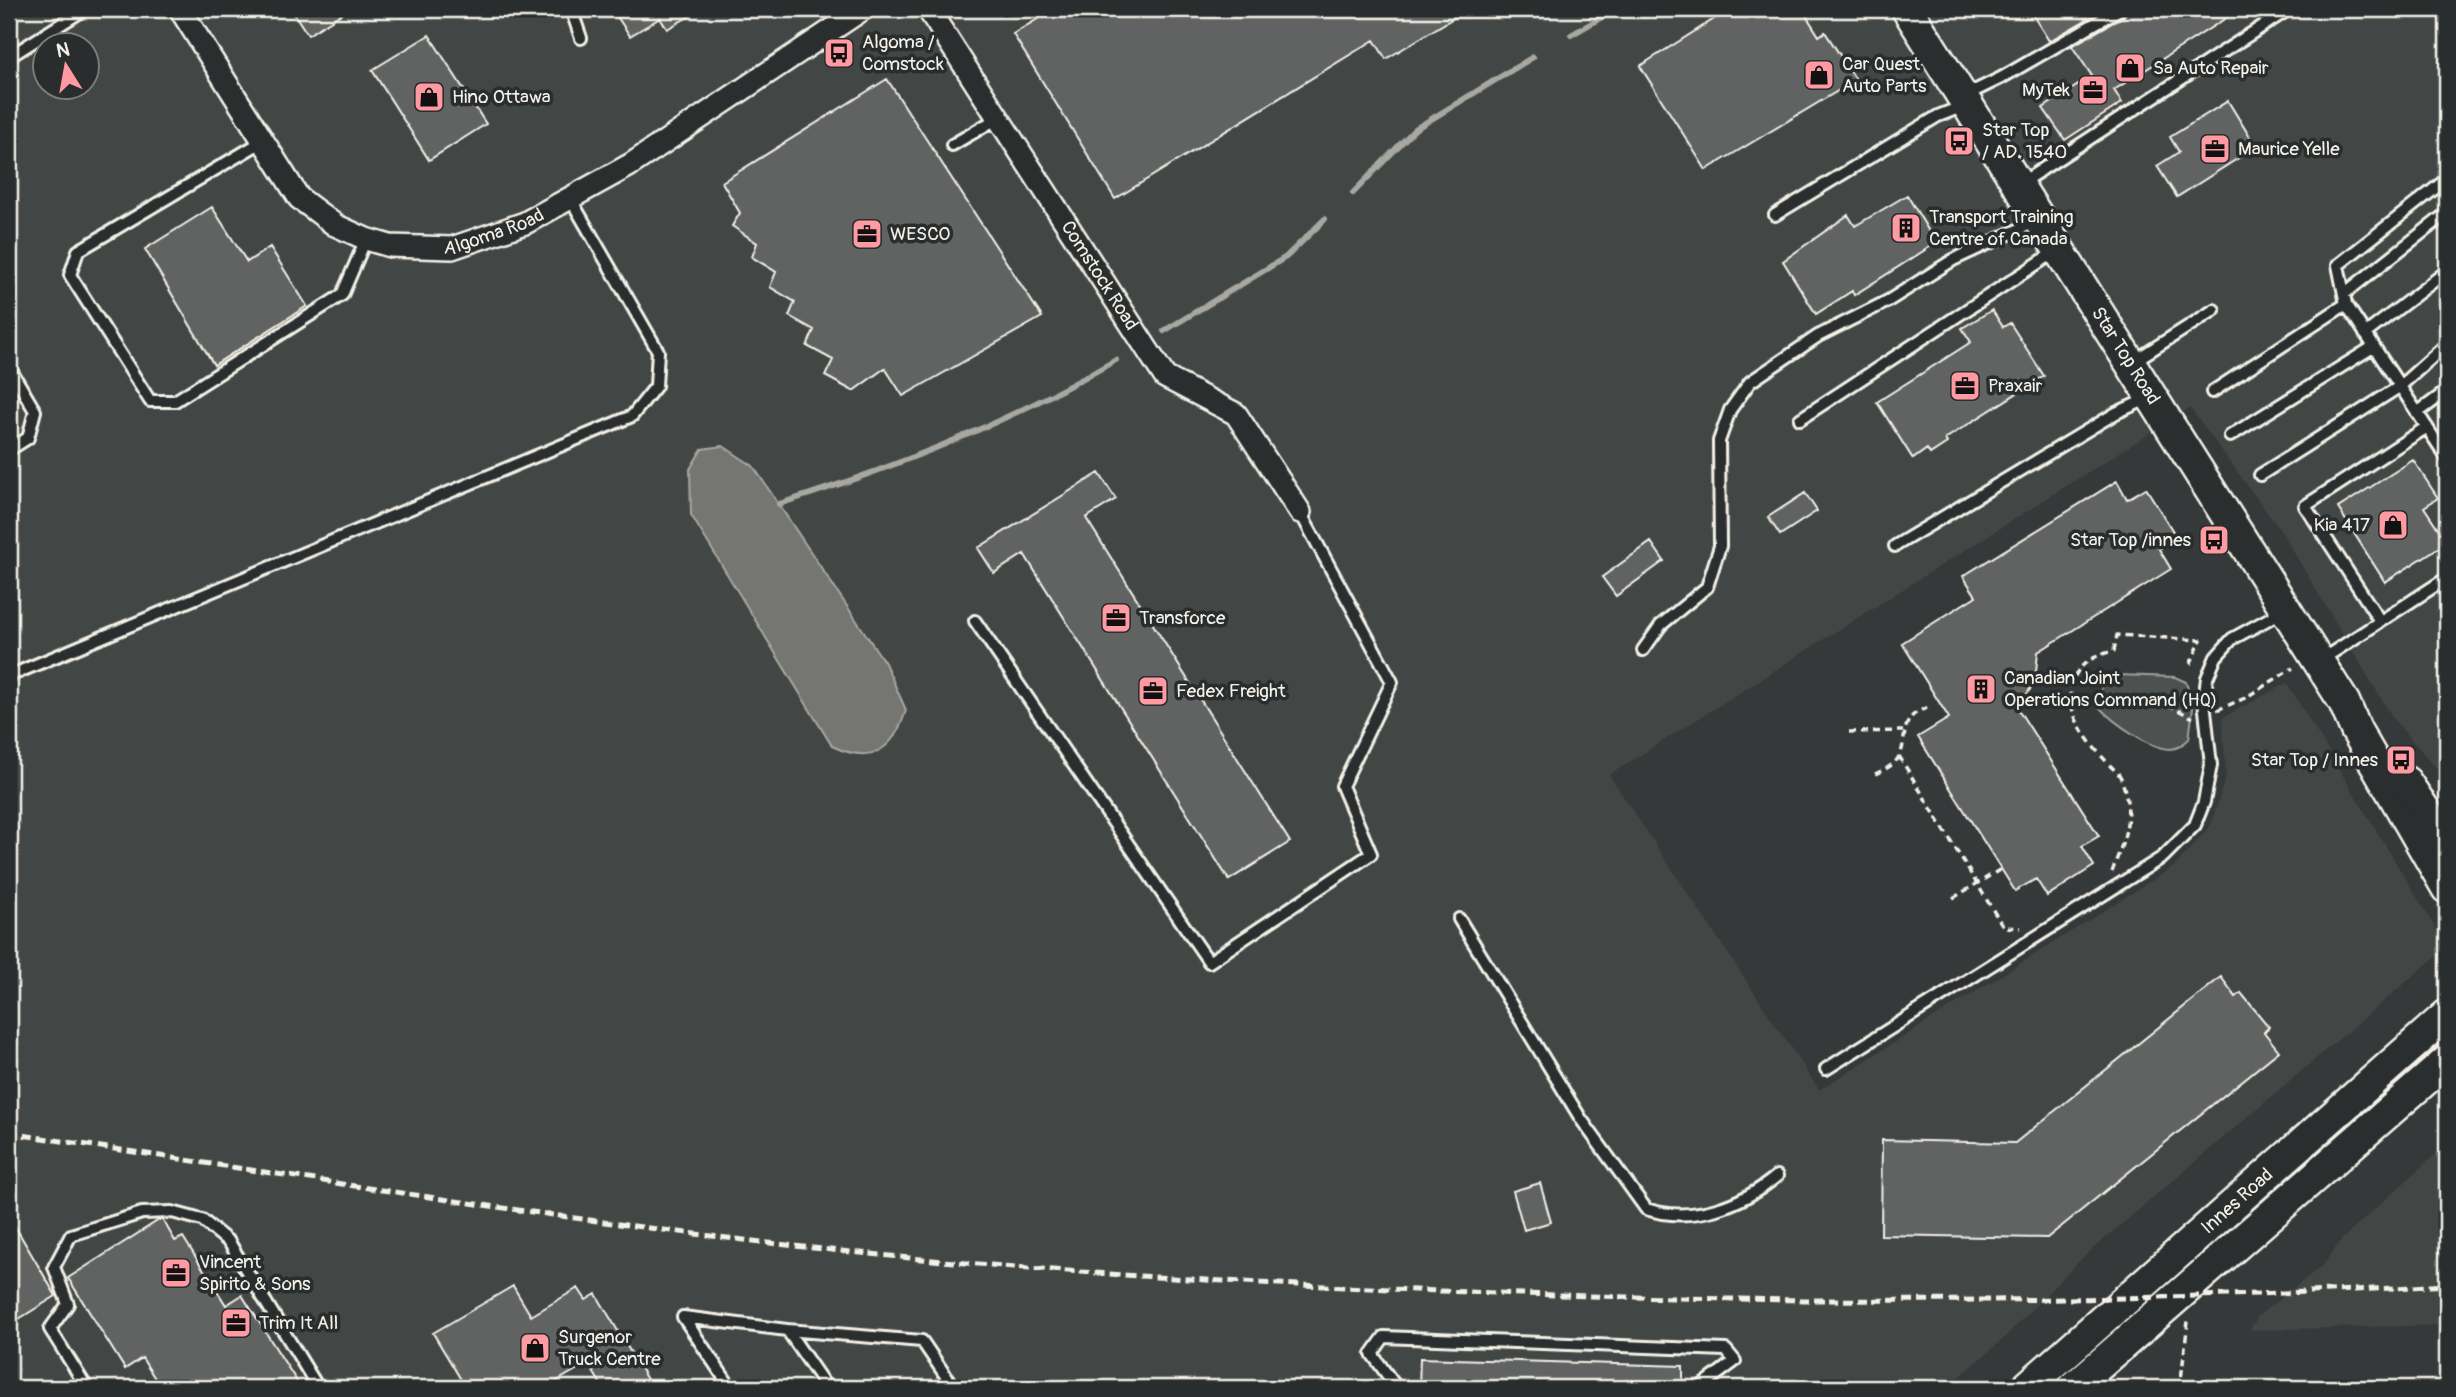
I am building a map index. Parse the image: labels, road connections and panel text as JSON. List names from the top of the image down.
{
  "streets": {
    "street": [
      "Algoma Road",
      "Comstock Road",
      "Star Top Road",
      "Innes Road"
    ]
  },
  "places": {
    "bus stop": [
      "Algoma / Comstock",
      "Star Top / AD. 1540",
      "Star Top /innes",
      "Star Top / Innes"
    ],
    "shop": [
      "Sa Auto Repair",
      "Car Quest Auto Parts",
      "Hino Ottawa",
      "Kia 417",
      "Surgenor Truck Centre"
    ],
    "office": [
      "MyTek",
      "Maurice Yelle",
      "WESCO",
      "Praxair",
      "Transforce",
      "Fedex Freight",
      "Vincent Spirito & Sons",
      "Trim It All"
    ],
    "building": ["Transport Training Centre of Canada", "Canadian Joint Operations Command (HQ)"]
  },
  "north": "top"
}
